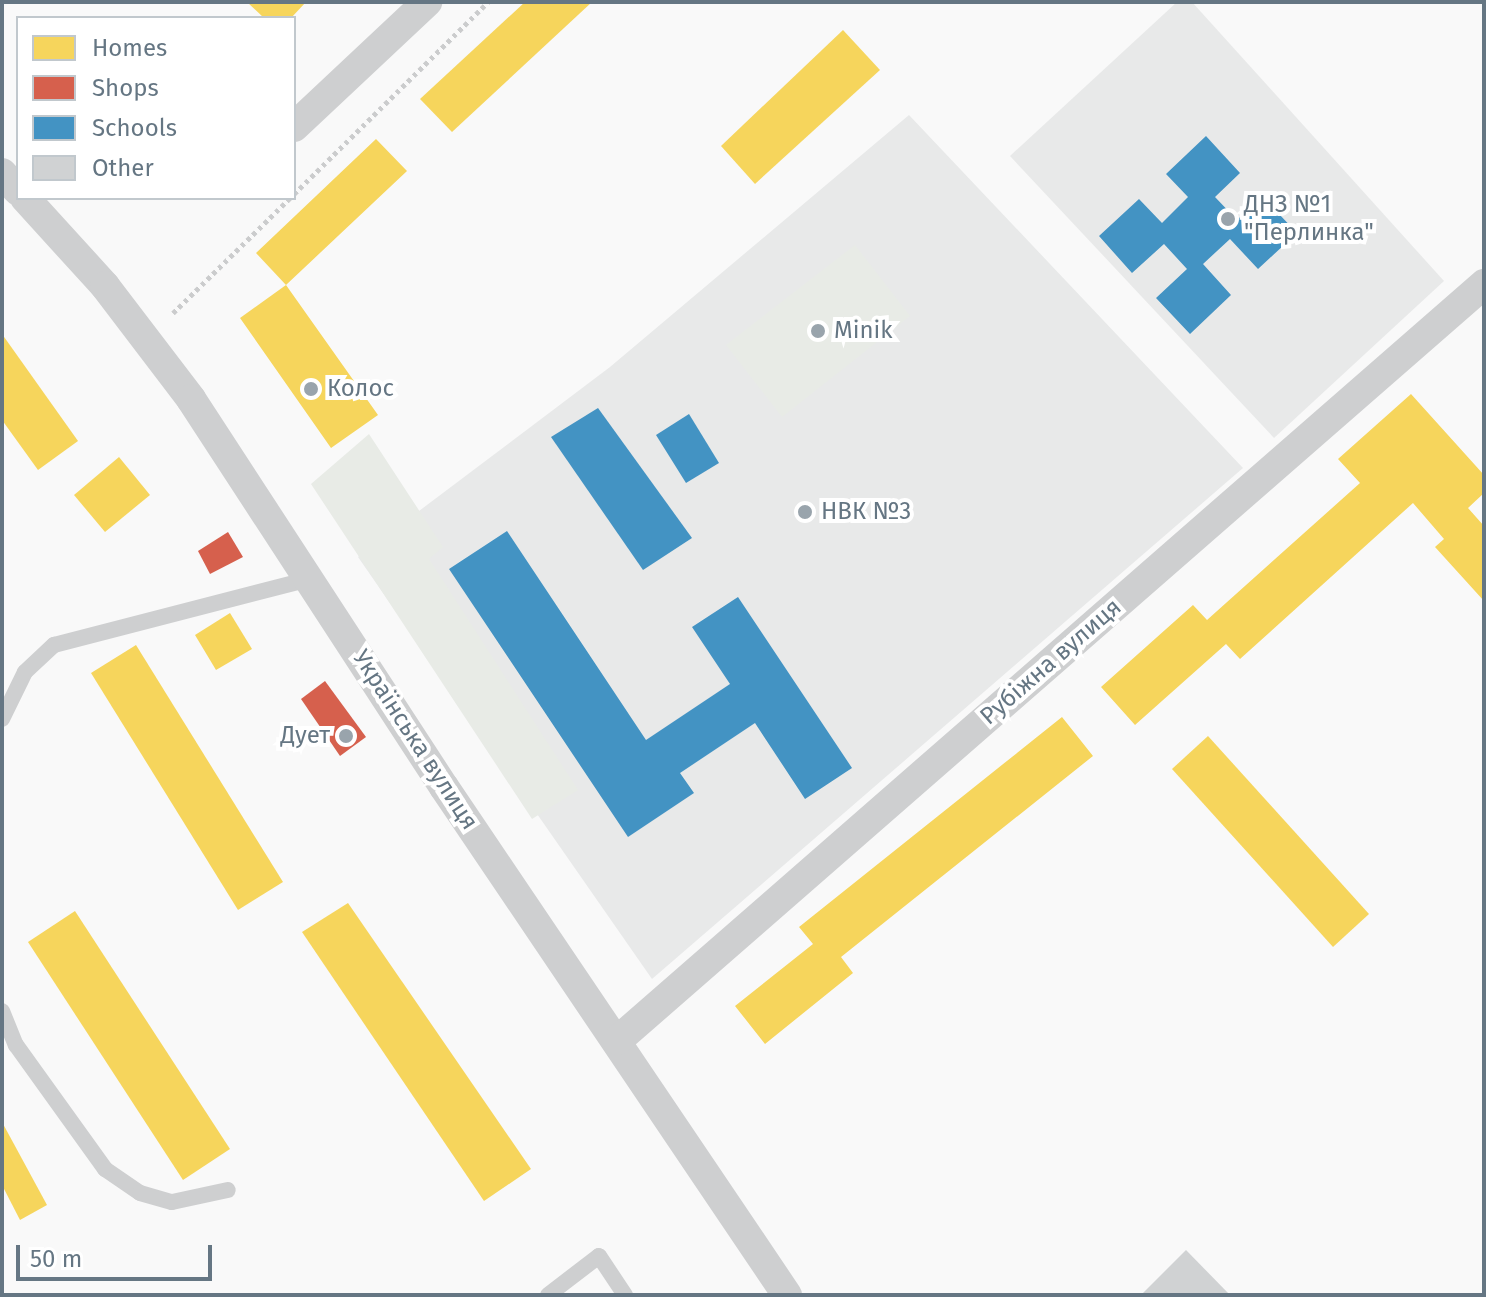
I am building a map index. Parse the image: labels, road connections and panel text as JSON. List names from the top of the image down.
{
  "streets": {
    "street": ["Рубіжна вулиця", "Українська вулиця"]
  },
  "crossings": [
    ["Рубіжна вулиця", "Українська вулиця"]
  ],
  "places": [
    "ДНЗ №1 \"Перлинка\"",
    "Minik",
    "Колос",
    "НВК №3",
    "Дует"
  ],
  "legend": [
    "Homes",
    "Shops",
    "Schools",
    "Other"
  ],
  "scale_bar": "50 m"
}
